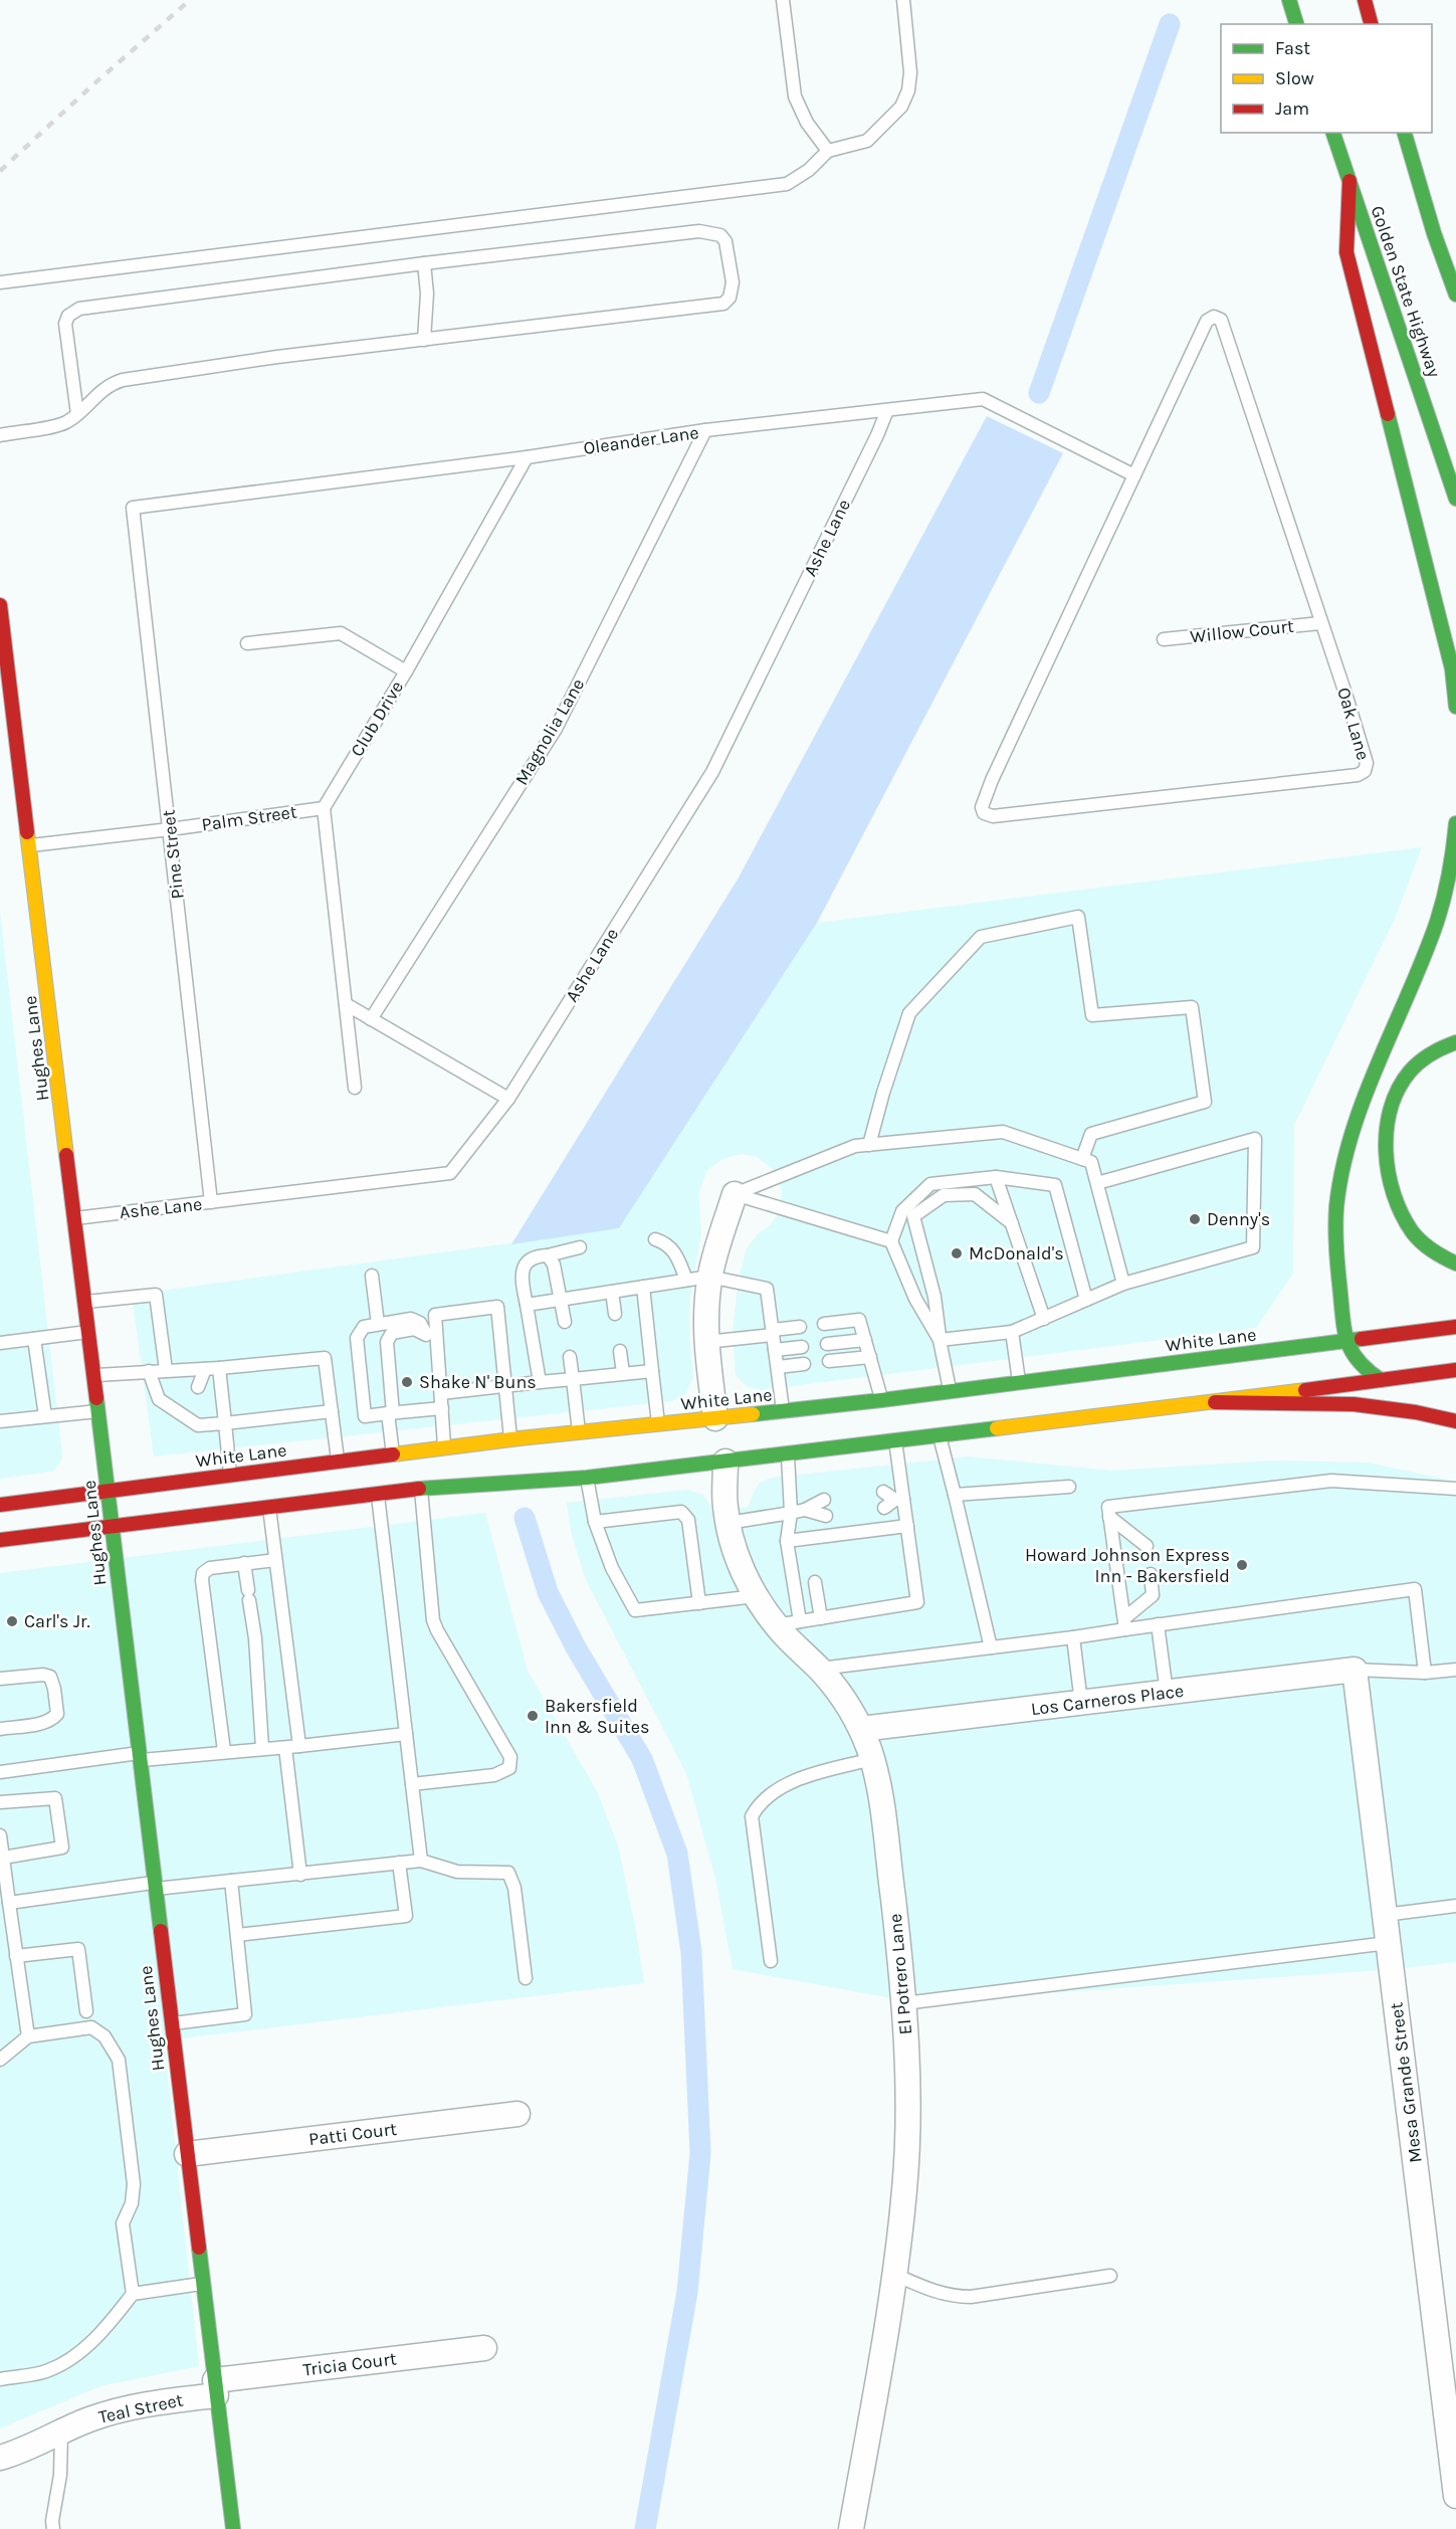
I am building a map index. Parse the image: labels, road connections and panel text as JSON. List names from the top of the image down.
{
  "streets": {
    "main road": ["Golden State Highway", "Hughes Lane", "White Lane"],
    "street": [
      "Los Carneros Place",
      "El Potrero Lane",
      "Mesa Grande Street",
      "Patti Court",
      "Tricia Court",
      "Teal Street"
    ],
    "lane": [
      "Oleander Lane",
      "Ashe Lane",
      "Willow Court",
      "Club Drive",
      "Oak Lane",
      "Magnolia Lane",
      "Palm Street",
      "Pine Street"
    ]
  },
  "crossings": [
    ["Oleander Lane", "Ashe Lane"],
    ["Oleander Lane", "Club Drive"],
    ["Oleander Lane", "Oak Lane"],
    ["Oleander Lane", "Magnolia Lane"],
    ["Oleander Lane", "Pine Street"],
    ["Ashe Lane", "Pine Street"],
    ["Ashe Lane", "Hughes Lane"],
    ["Willow Court", "Oak Lane"],
    ["Club Drive", "Palm Street"],
    ["Palm Street", "Pine Street"],
    ["Palm Street", "Hughes Lane"],
    ["Hughes Lane", "White Lane"],
    ["Hughes Lane", "Patti Court"],
    ["Hughes Lane", "Tricia Court"],
    ["Hughes Lane", "Teal Street"],
    ["Los Carneros Place", "El Potrero Lane"],
    ["Los Carneros Place", "Mesa Grande Street"],
    ["Tricia Court", "Teal Street"]
  ],
  "places": [
    "Denny's",
    "McDonald's",
    "Shake N' Buns",
    "Howard Johnson Express Inn - Bakersfield",
    "Carl's Jr.",
    "Bakersfield Inn & Suites"
  ],
  "legend": ["Fast", "Slow", "Jam"]
}
